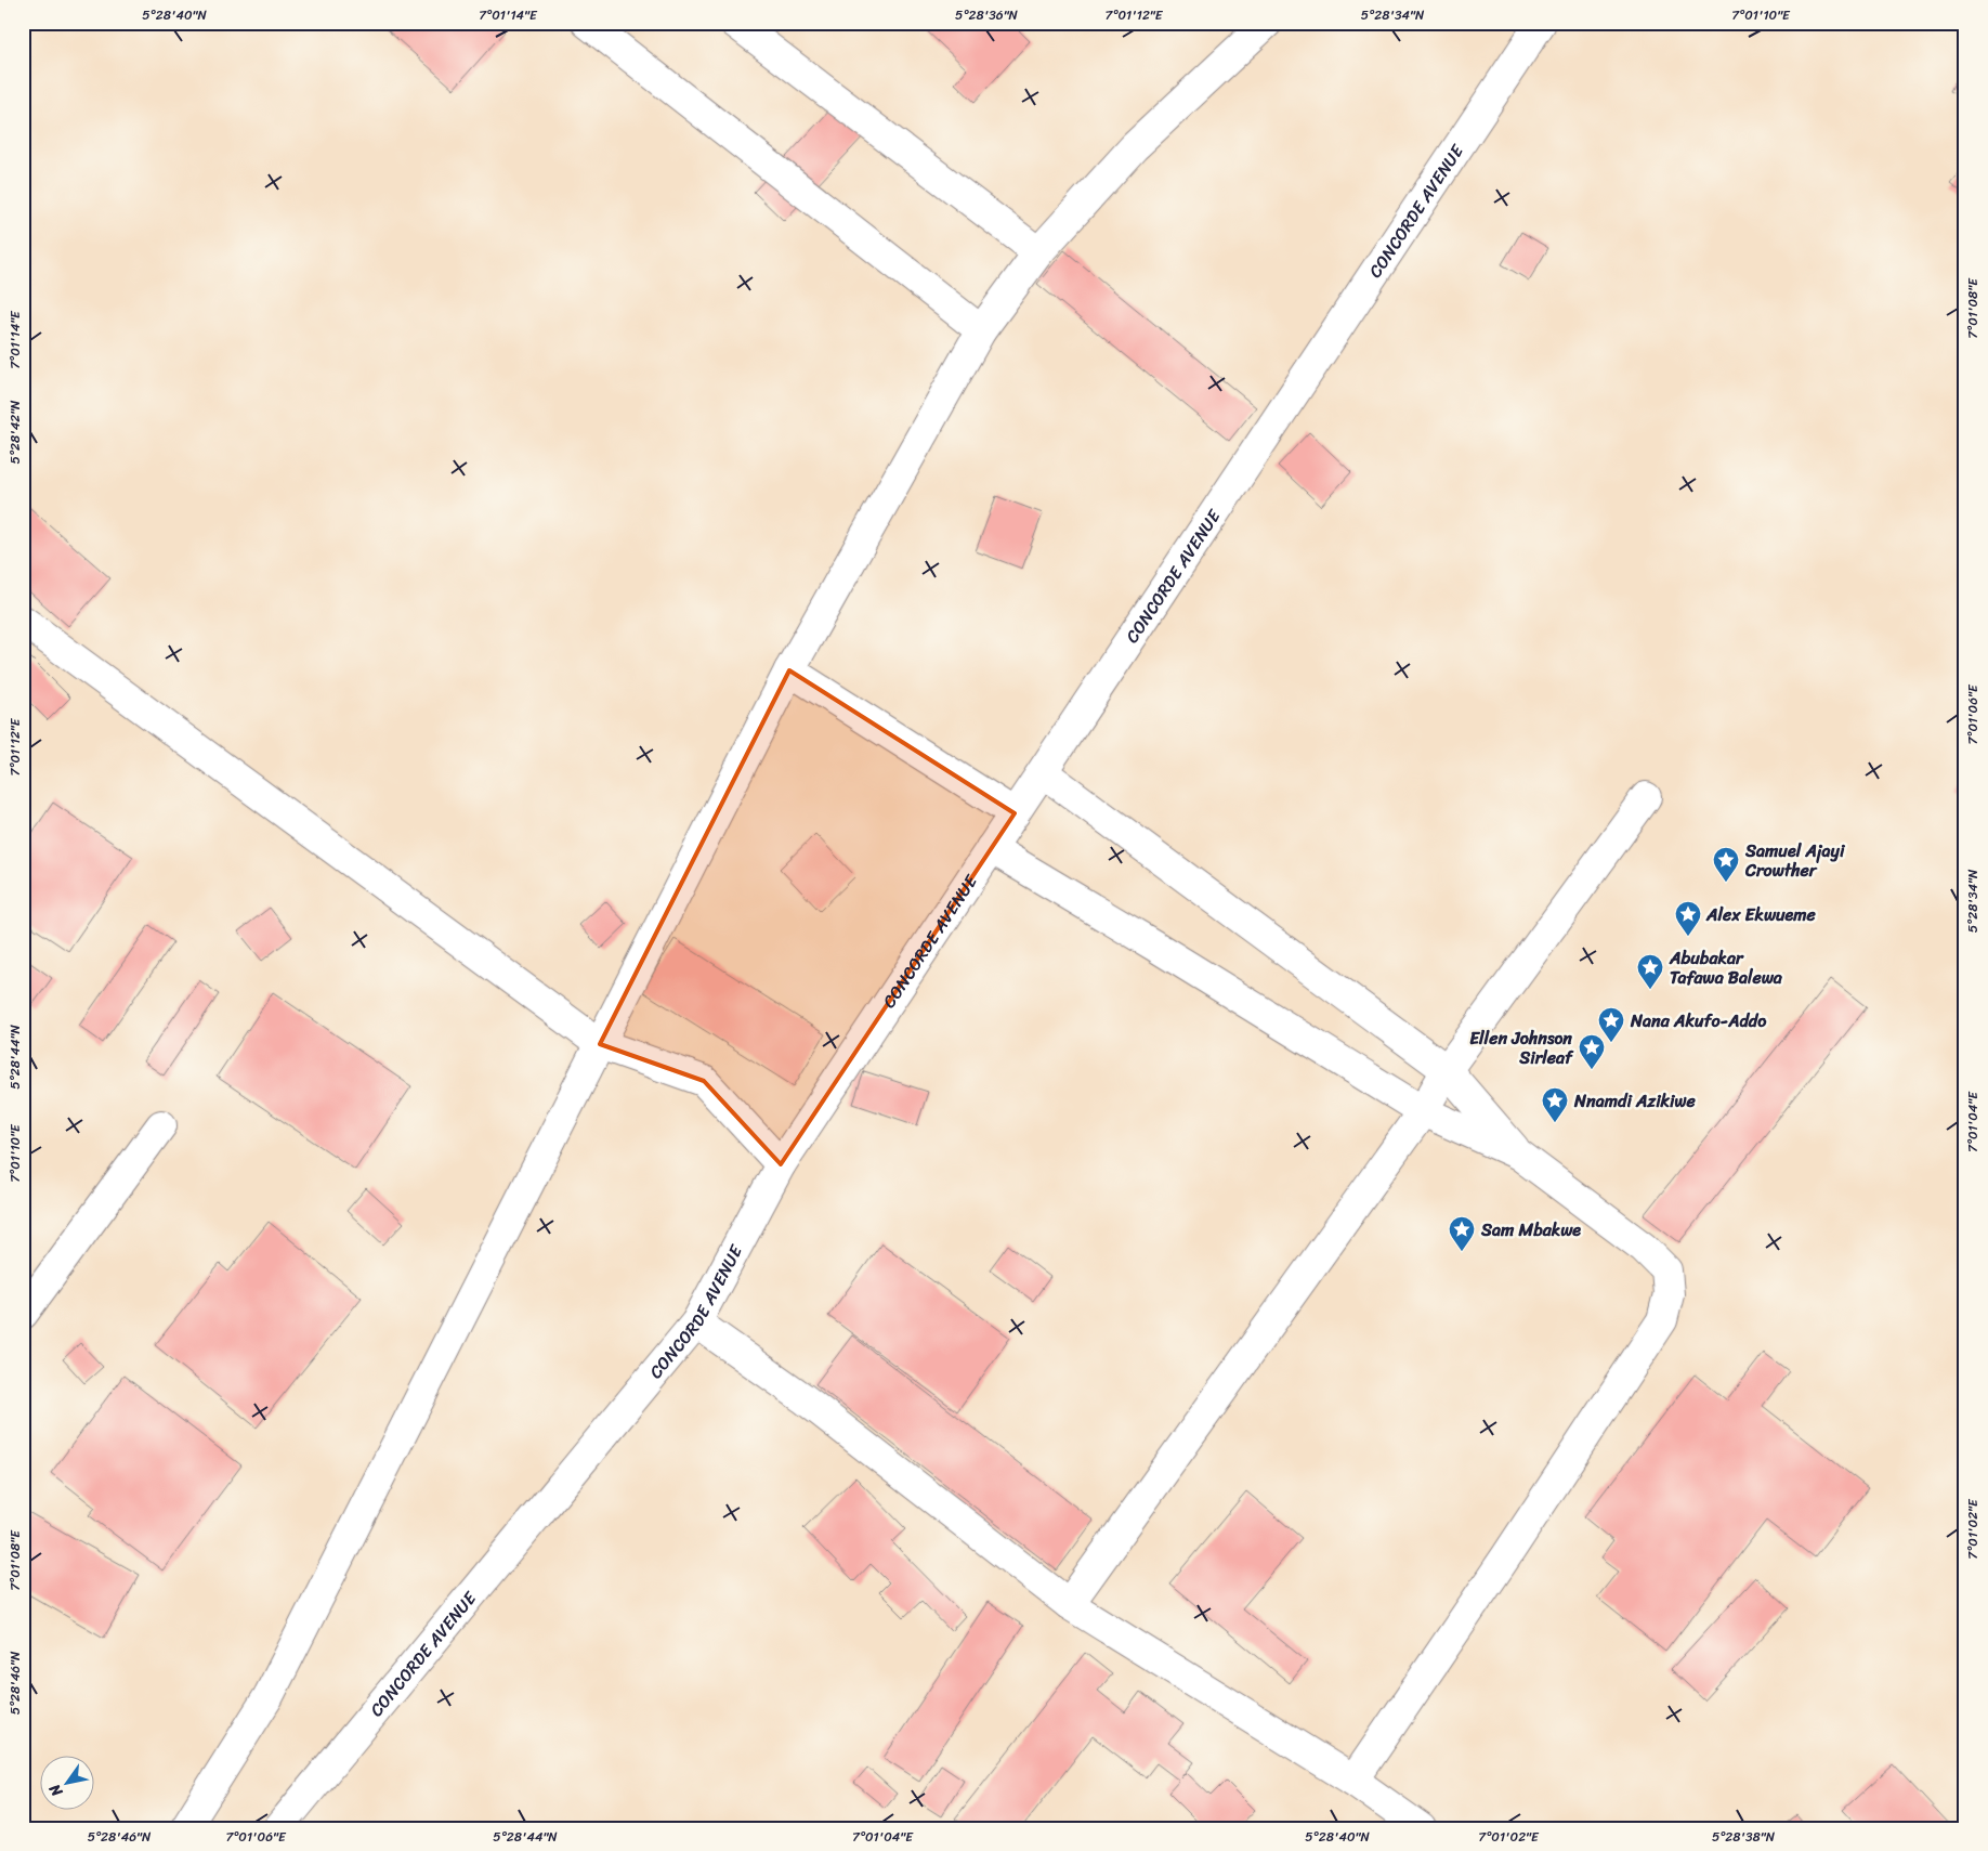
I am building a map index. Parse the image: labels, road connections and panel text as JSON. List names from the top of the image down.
{
  "streets": {
    "street": ["CONCORDE AVENUE"]
  },
  "places": {
    "place": [
      "Samuel Ajayi Crowther",
      "Alex Ekwueme",
      "Abubakar Tafawa Balewa",
      "Nana Akufo-Addo",
      "Ellen Johnson Sirleaf",
      "Nnamdi Azikiwe",
      "Sam Mbakwe"
    ]
  },
  "north": "bottom left",
  "coordinates": [
    "5°28'40\"N",
    "7°01'14\"E",
    "5°28'36\"N",
    "7°01'12\"E",
    "5°28'34\"N",
    "7°01'10\"E",
    "7°01'08\"E",
    "5°28'42\"N",
    "7°01'06\"E",
    "5°28'44\"N",
    "7°01'04\"E",
    "7°01'02\"E",
    "5°28'46\"N",
    "5°28'38\"N"
  ]
}
